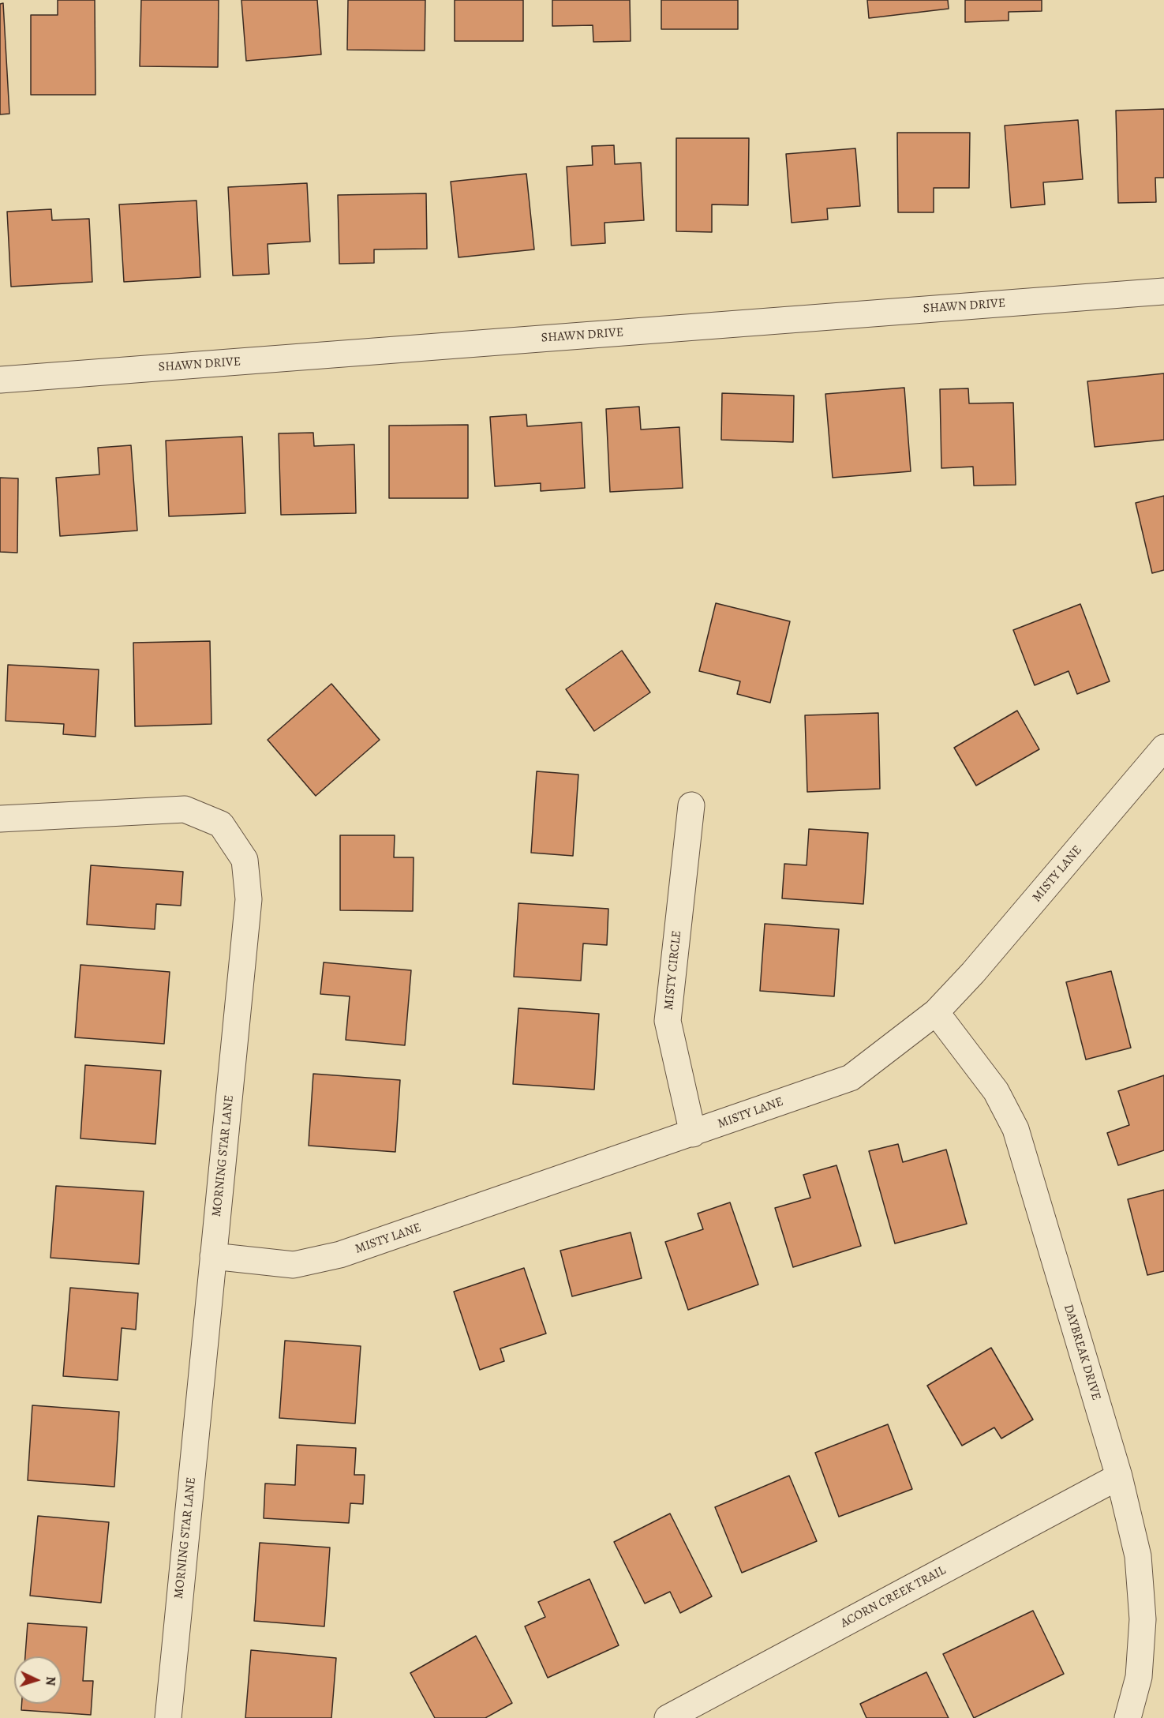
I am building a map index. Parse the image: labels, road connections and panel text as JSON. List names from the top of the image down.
{
  "streets": {
    "street": [
      "SHAWN DRIVE",
      "MISTY LANE",
      "MISTY CIRCLE",
      "MORNING STAR LANE",
      "DAYBREAK DRIVE",
      "ACORN CREEK TRAIL"
    ]
  },
  "crossings": [
    ["MISTY LANE", "MISTY CIRCLE"],
    ["MISTY LANE", "MORNING STAR LANE"],
    ["MISTY LANE", "DAYBREAK DRIVE"],
    ["DAYBREAK DRIVE", "ACORN CREEK TRAIL"]
  ],
  "north": "right"
}
